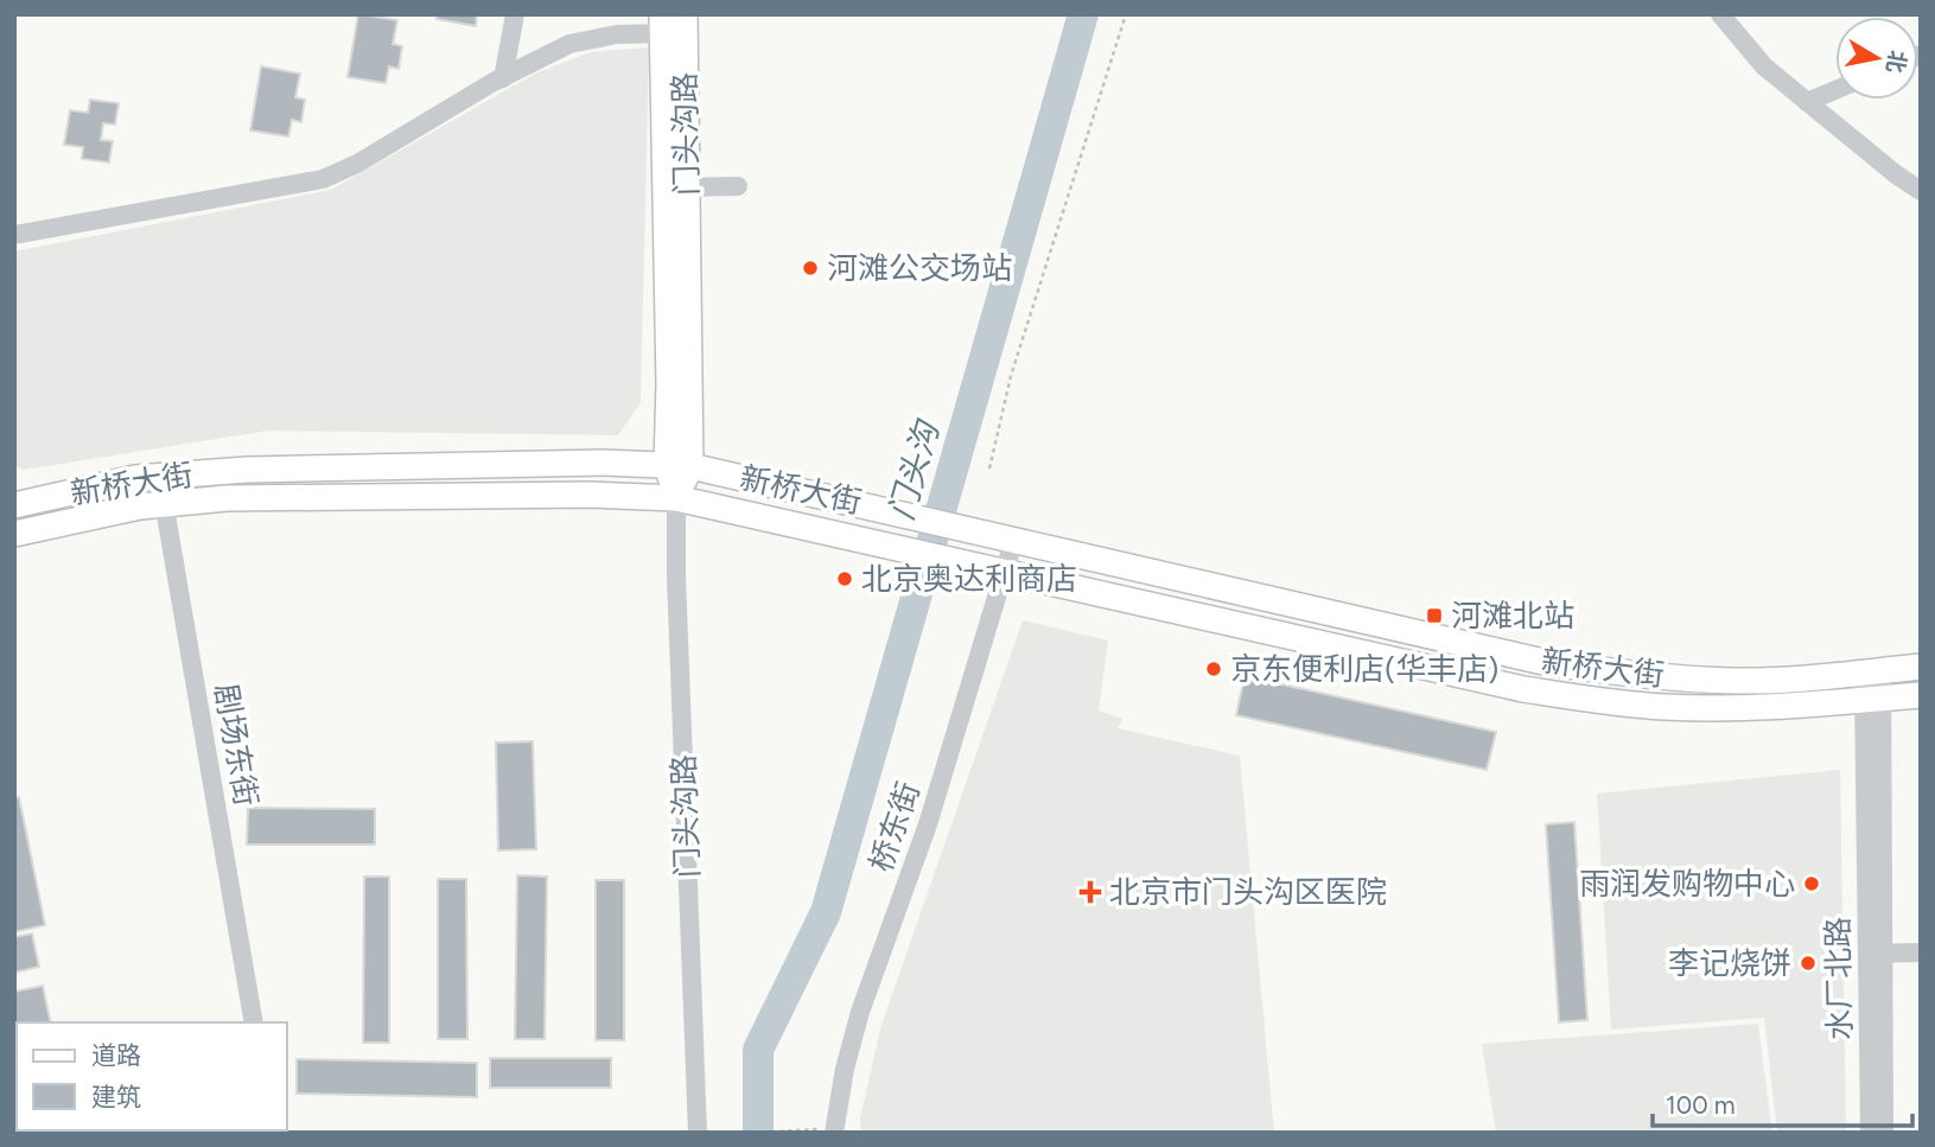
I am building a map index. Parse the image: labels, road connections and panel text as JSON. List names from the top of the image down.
{
  "streets": {
    "main road": ["门头沟路", "新桥大街"],
    "street": ["剧场东街", "桥东街", "水厂北路"]
  },
  "crossings": [
    ["门头沟路", "新桥大街"],
    ["新桥大街", "剧场东街"],
    ["新桥大街", "桥东街"],
    ["新桥大街", "水厂北路"]
  ],
  "water": ["门头沟"],
  "places": {
    "other": [
      "河滩公交场站",
      "北京奥达利商店",
      "京东便利店(华丰店)",
      "雨润发购物中心",
      "李记烧饼"
    ],
    "transit": ["河滩北站"],
    "health": ["北京市门头沟区医院"]
  },
  "legend": ["道路", "建筑"],
  "scale_bar": "100 m",
  "north": "right"
}
